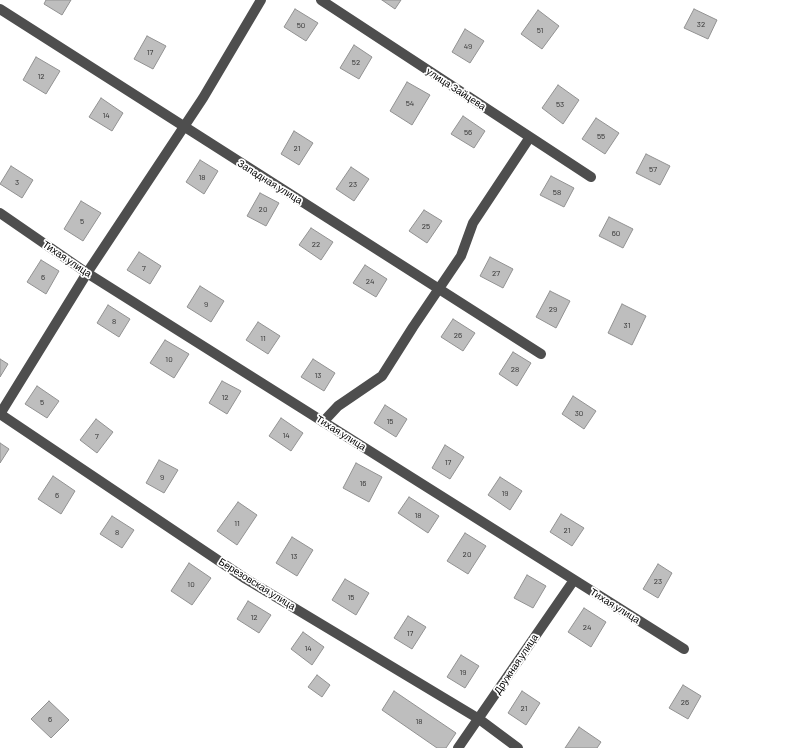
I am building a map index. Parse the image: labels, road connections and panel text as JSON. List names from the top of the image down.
{
  "streets": {
    "street": [
      "улица Зайцева",
      "Западная улица",
      "Тихая улица",
      "Березовская улица",
      "Дружная улица"
    ]
  },
  "crossings": [
    ["Тихая улица", "Дружная улица"],
    ["Березовская улица", "Дружная улица"]
  ],
  "house_numbers": [
    "32",
    "50",
    "51",
    "49",
    "17",
    "52",
    "12",
    "54",
    "53",
    "14",
    "56",
    "55",
    "21",
    "57",
    "18",
    "3",
    "23",
    "58",
    "20",
    "5",
    "25",
    "60",
    "22",
    "7",
    "27",
    "6",
    "24",
    "9",
    "29",
    "8",
    "31",
    "26",
    "11",
    "10",
    "28",
    "13",
    "12",
    "5",
    "30",
    "15",
    "14",
    "7",
    "17",
    "9",
    "16",
    "19",
    "6",
    "18",
    "11",
    "21",
    "8",
    "20",
    "13",
    "23",
    "10",
    "15",
    "12",
    "24",
    "17",
    "14",
    "19",
    "26",
    "21",
    "6",
    "18"
  ]
}
